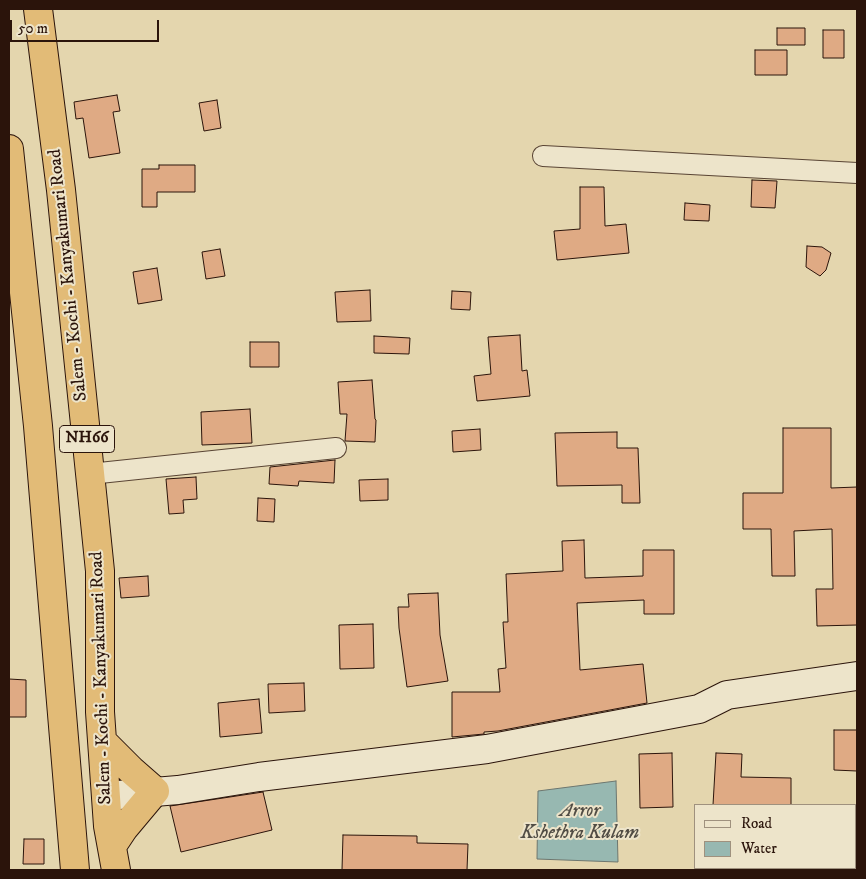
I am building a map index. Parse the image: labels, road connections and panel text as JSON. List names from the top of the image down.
{
  "streets": {
    "highway": ["Salem - Kochi - Kanyakumari Road", "NH66"]
  },
  "water": ["Arror Kshethra Kulam"],
  "legend": ["Road", "Water"],
  "scale_bar": "50 m"
}
